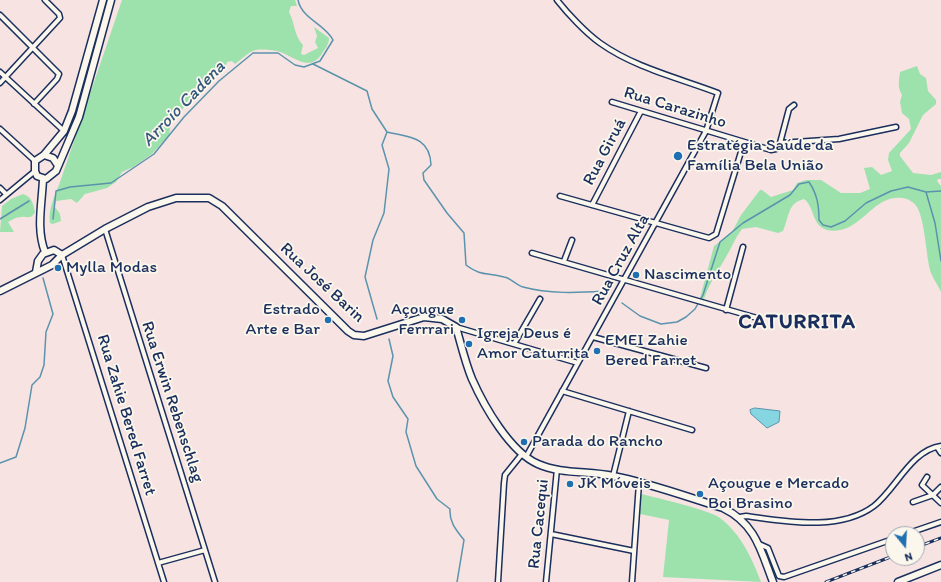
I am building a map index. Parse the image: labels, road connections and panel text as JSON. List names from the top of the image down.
{
  "streets": {
    "main road": ["Rua José Barin"],
    "street": [
      "Rua Carazinho",
      "Rua Giruá",
      "Rua Cruz Alta",
      "Rua Erwin Rebenschlag",
      "Rua Zahie Bered Farret",
      "Rua Cacequi"
    ]
  },
  "crossings": [
    ["Rua Carazinho", "Rua Giruá"],
    ["Rua Carazinho", "Rua Cruz Alta"],
    ["Rua José Barin", "Rua Erwin Rebenschlag"],
    ["Rua José Barin", "Rua Zahie Bered Farret"]
  ],
  "districts": ["CATURRITA"],
  "water": ["Arroio Cadena"],
  "places": [
    "Estratégia Saúde da Família Bela União",
    "Mylla Modas",
    "Nascimento",
    "Estrado Arte e Bar",
    "Açougue Ferrrari",
    "Igreja Deus é Amor Caturrita",
    "EMEI Zahie Bered Farret",
    "Parada do Rancho",
    "JK Móveis",
    "Açougue e Mercado Boi Brasino"
  ],
  "north": "bottom"
}
